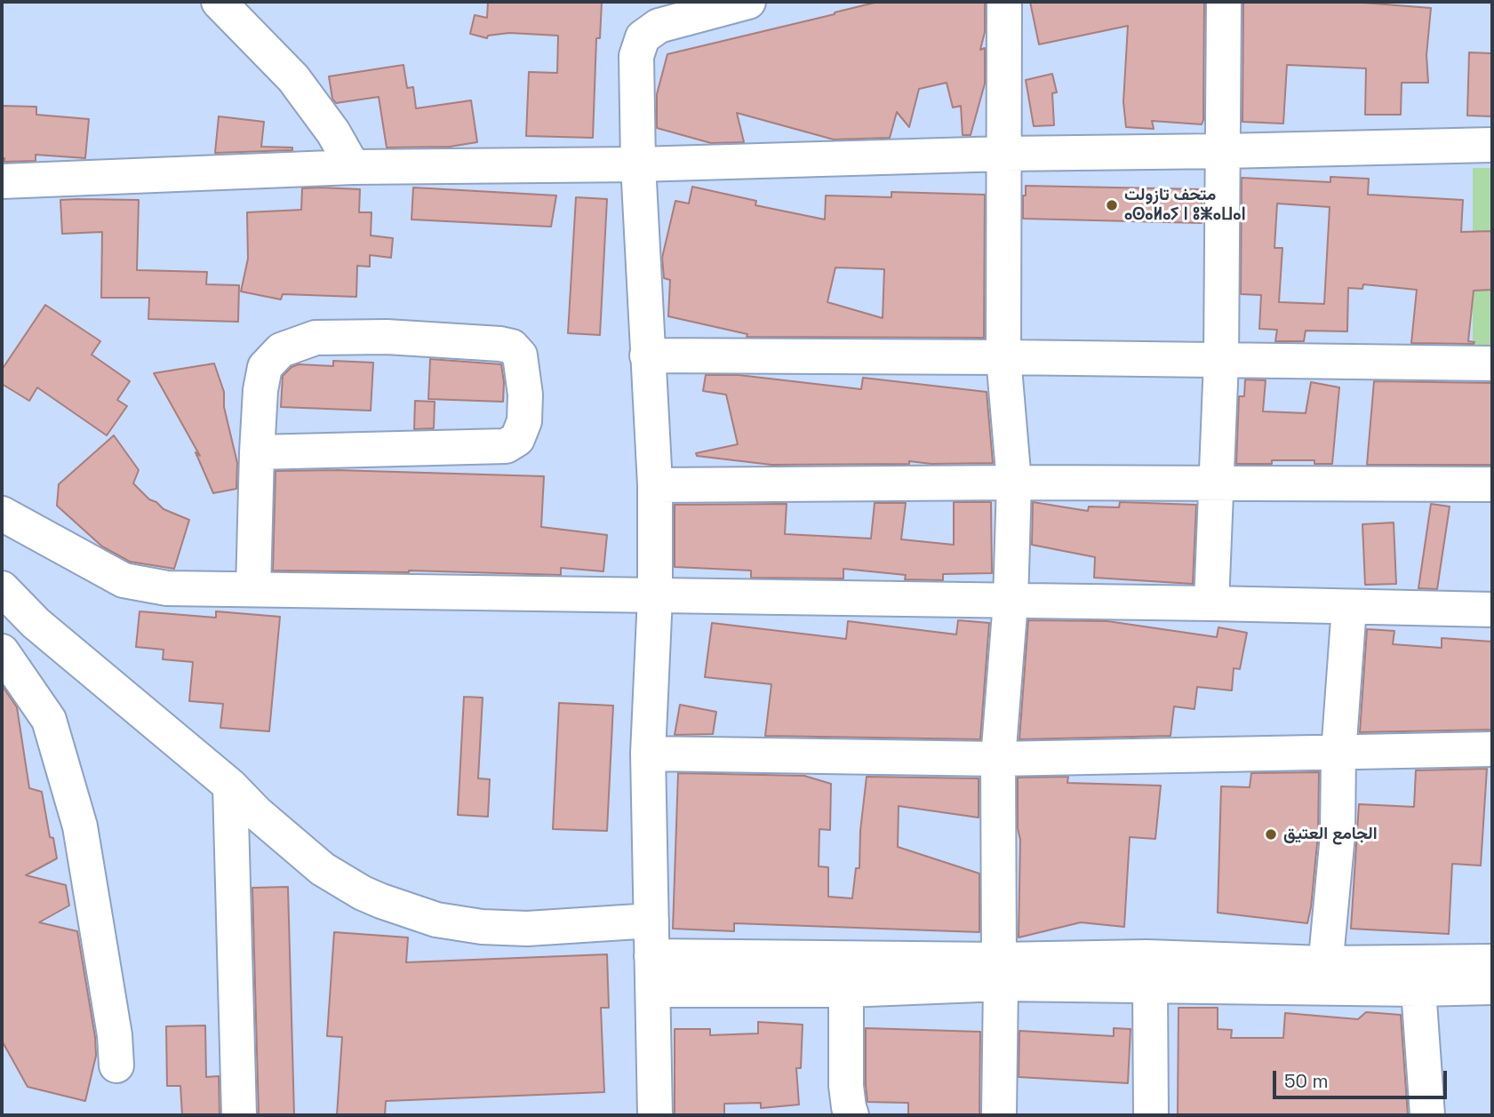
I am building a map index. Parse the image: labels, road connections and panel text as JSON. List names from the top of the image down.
{
  "places": ["متحف تازولت ⴰⵙⴰⵍⴰⵢ ⵏ ⵓⵥⴰⵡⴰⵏ", "الجامع العتيق"],
  "scale_bar": "50 m"
}
